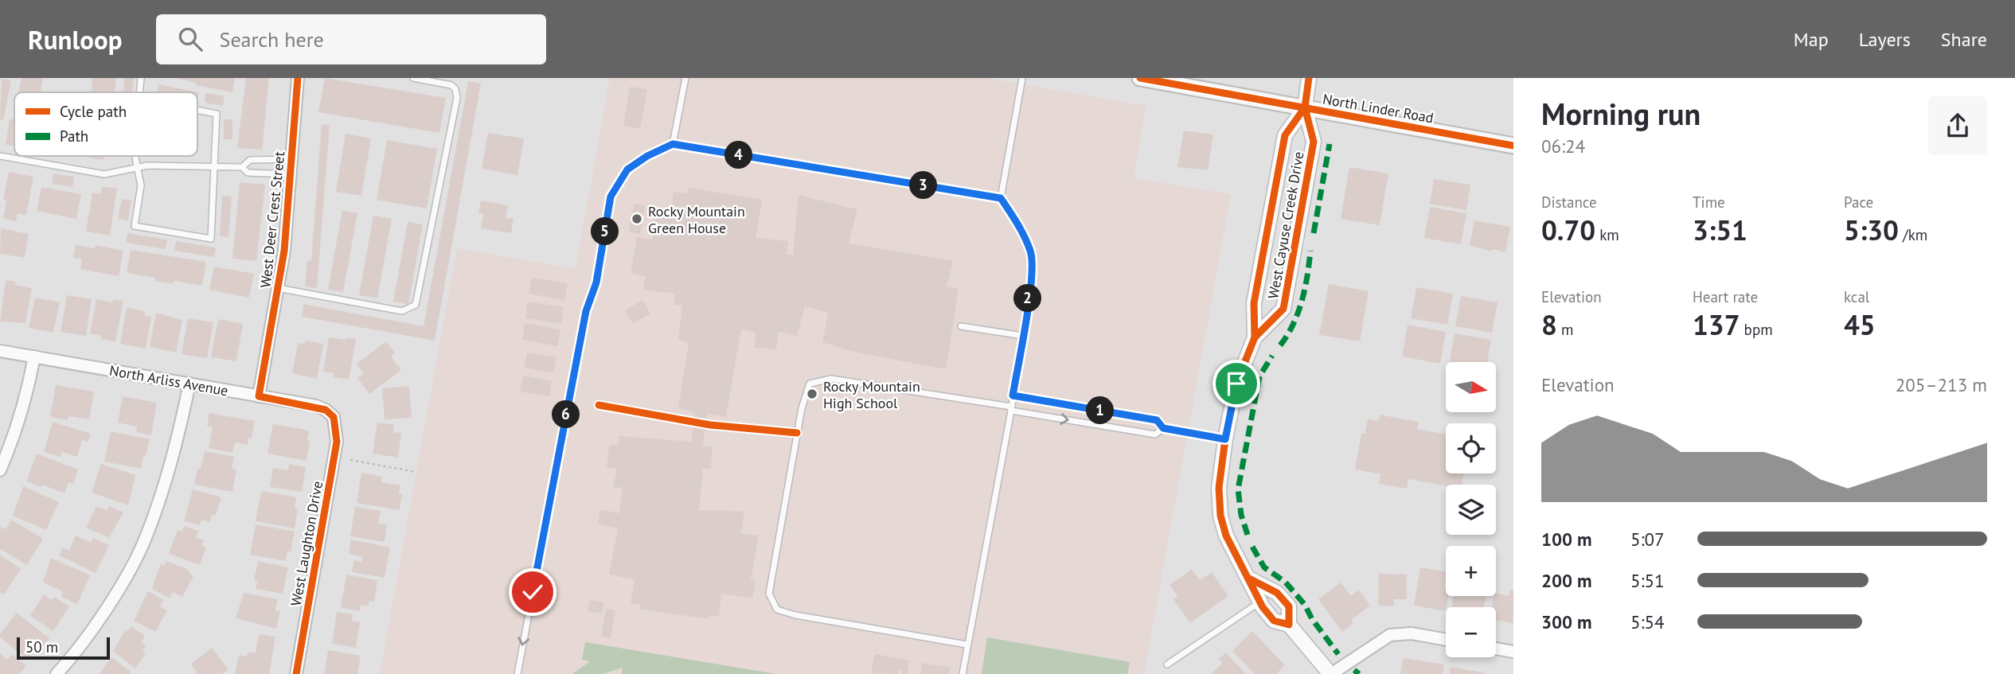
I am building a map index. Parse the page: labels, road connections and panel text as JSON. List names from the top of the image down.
{
  "streets": {
    "main road": ["North Linder Road"],
    "street": [
      "West Deer Crest Street",
      "West Cayuse Creek Drive",
      "North Arliss Avenue",
      "West Laughton Drive"
    ]
  },
  "crossings": [
    ["North Linder Road", "West Cayuse Creek Drive"],
    ["West Deer Crest Street", "North Arliss Avenue"],
    ["North Arliss Avenue", "West Laughton Drive"]
  ],
  "places": ["Rocky Mountain Green House", "Rocky Mountain High School"],
  "legend": ["Cycle path", "Path"],
  "scale_bar": "50 m",
  "north": "right",
  "page": {
    "header": "Runloop",
    "search": "Search here",
    "nav": ["Map", "Layers", "Share"],
    "heading": ["Morning run", "06:24"],
    "pins": [
      "4",
      "3",
      "5",
      "2",
      "1",
      "6"
    ],
    "stats": [
      ["Distance", "0.70 km"],
      ["Time", "3:51"],
      ["Pace", "5:30 /km"],
      ["Elevation", "8 m"],
      ["Heart rate", "137 bpm"],
      ["kcal", "45"]
    ],
    "map_buttons": ["+", "−"],
    "chart": ["Elevation", "205–213 m"],
    "list": [
      {
        "name": "100 m",
        "note": "5:07"
      },
      {
        "name": "200 m",
        "note": "5:51"
      },
      {
        "name": "300 m",
        "note": "5:54"
      }
    ],
    "scale": "50 m"
  }
}
